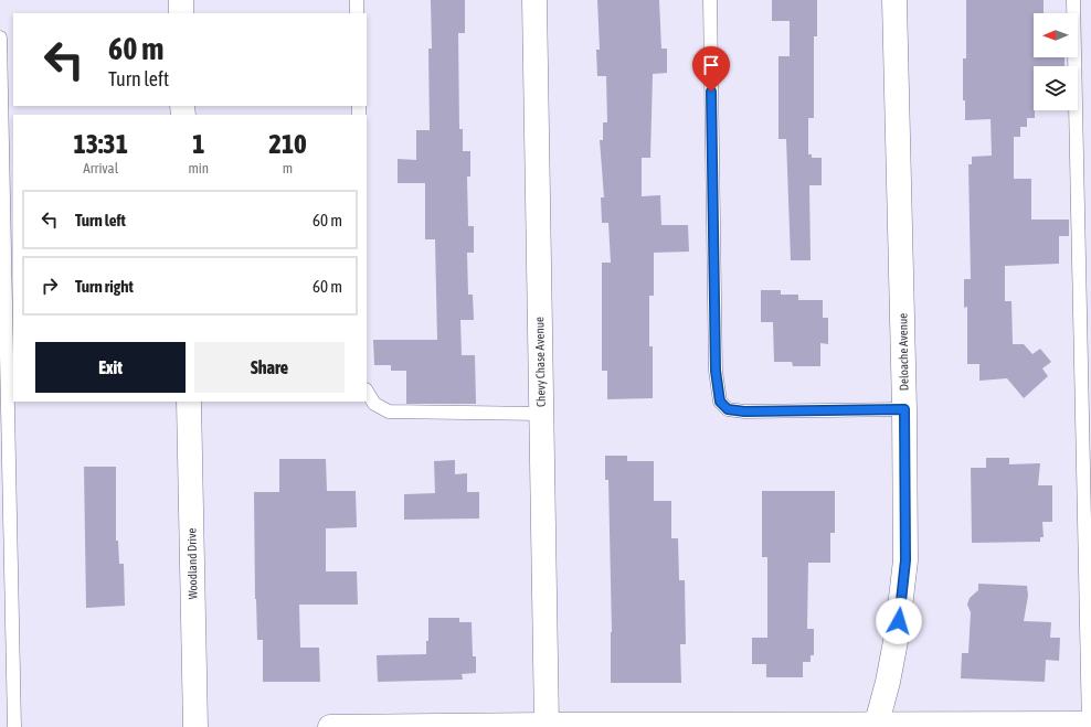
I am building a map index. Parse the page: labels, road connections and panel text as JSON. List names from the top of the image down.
{
  "streets": {
    "street": ["Deloache Avenue", "Chevy Chase Avenue", "Woodland Drive"]
  },
  "north": "left",
  "page": {
    "turn": ["60 m", "Turn left"],
    "eta": [
      "13:31",
      "Arrival",
      "1",
      "min",
      "210",
      "m"
    ],
    "list": [
      {
        "name": "Turn left",
        "value": "60 m"
      },
      {
        "name": "Turn right",
        "value": "60 m"
      }
    ],
    "buttons": ["Exit", "Share"]
  }
}
